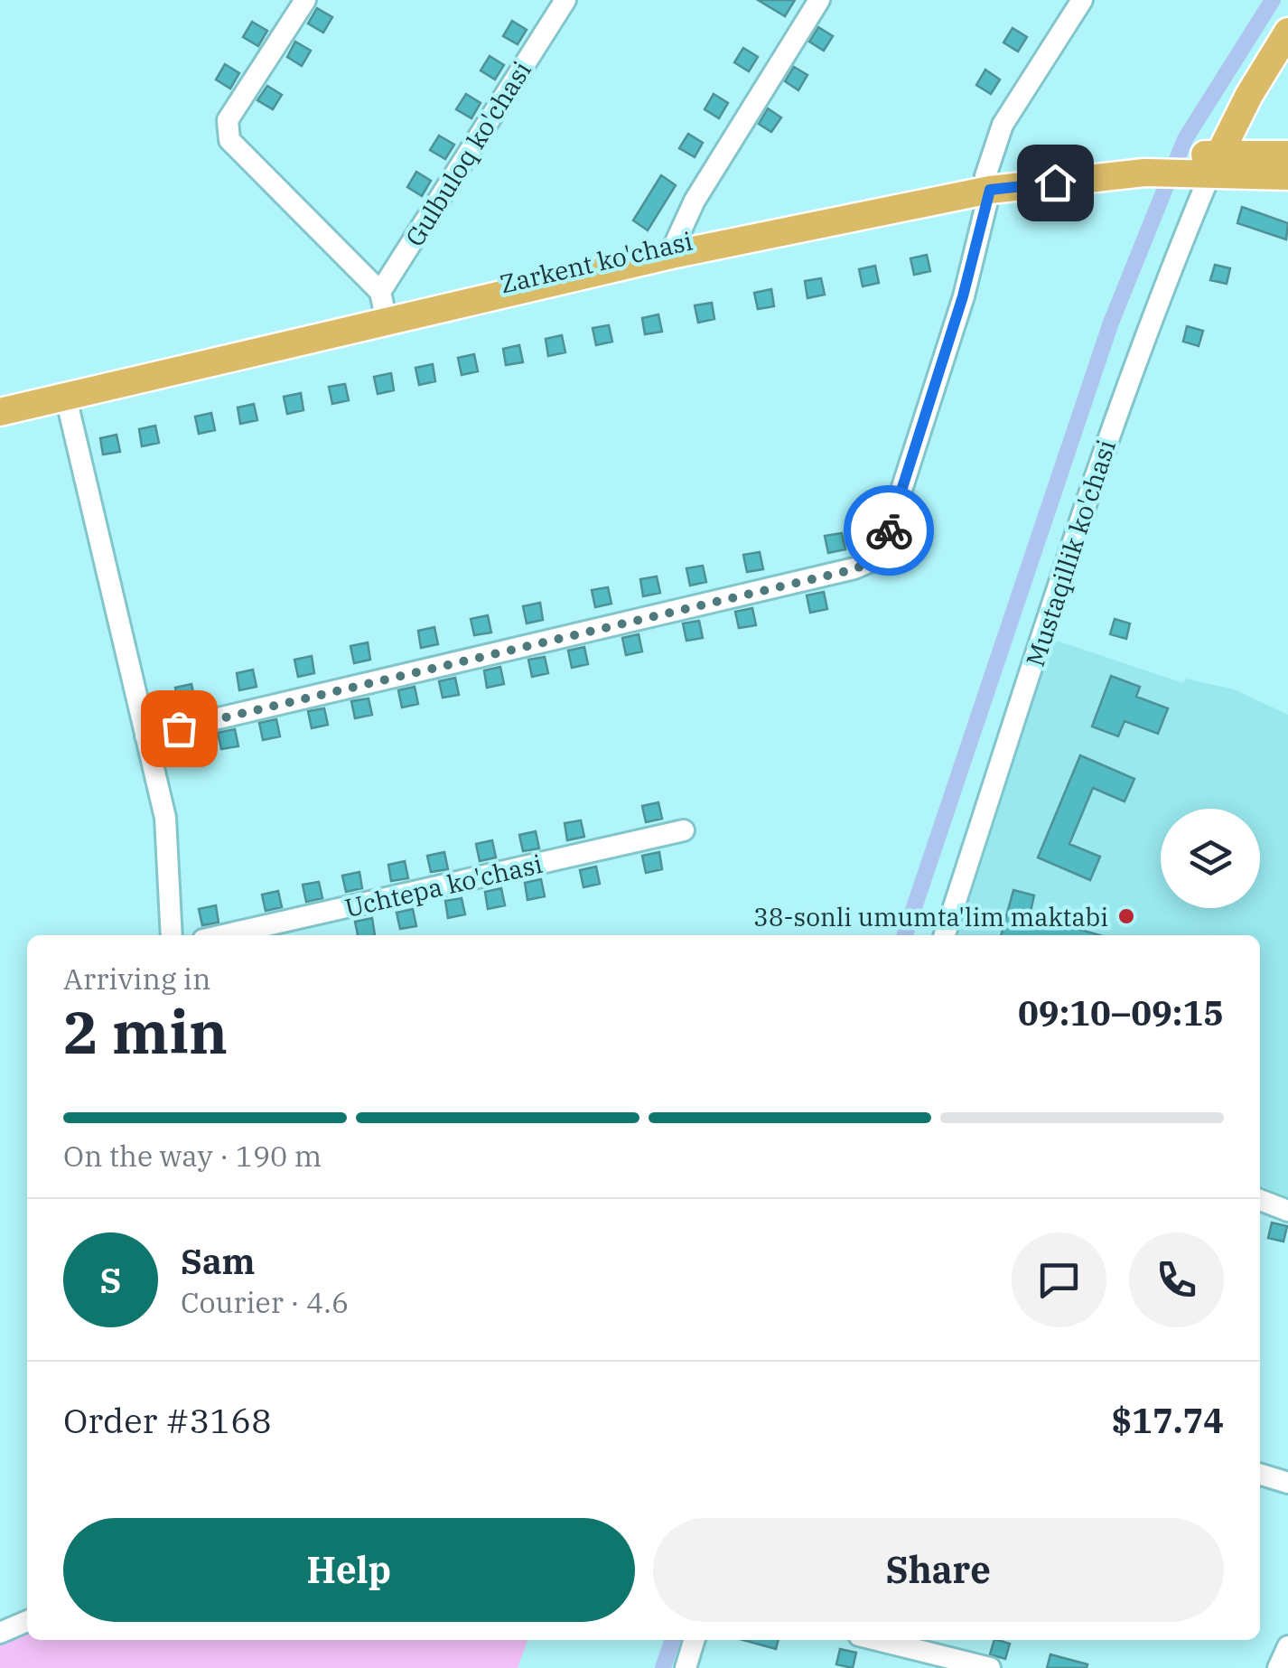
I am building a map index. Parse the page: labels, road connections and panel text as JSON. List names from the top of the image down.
{
  "streets": {
    "main road": ["Zarkent ko'chasi"],
    "street": ["Gulbuloq ko'chasi", "Mustaqillik ko'chasi", "Uchtepa ko'chasi"]
  },
  "crossings": [
    ["Gulbuloq ko'chasi", "Zarkent ko'chasi"],
    ["Zarkent ko'chasi", "Mustaqillik ko'chasi"]
  ],
  "places": ["38-sonli umumta'lim maktabi"],
  "page": {
    "heading": ["2 min", "Arriving in", "09:10–09:15"],
    "panel": [
      "Sam",
      "Courier · 4.6",
      "Order #3168",
      "$17.74"
    ],
    "bar": "On the way · 190 m",
    "round": "S",
    "buttons": ["Help", "Share"]
  }
}
